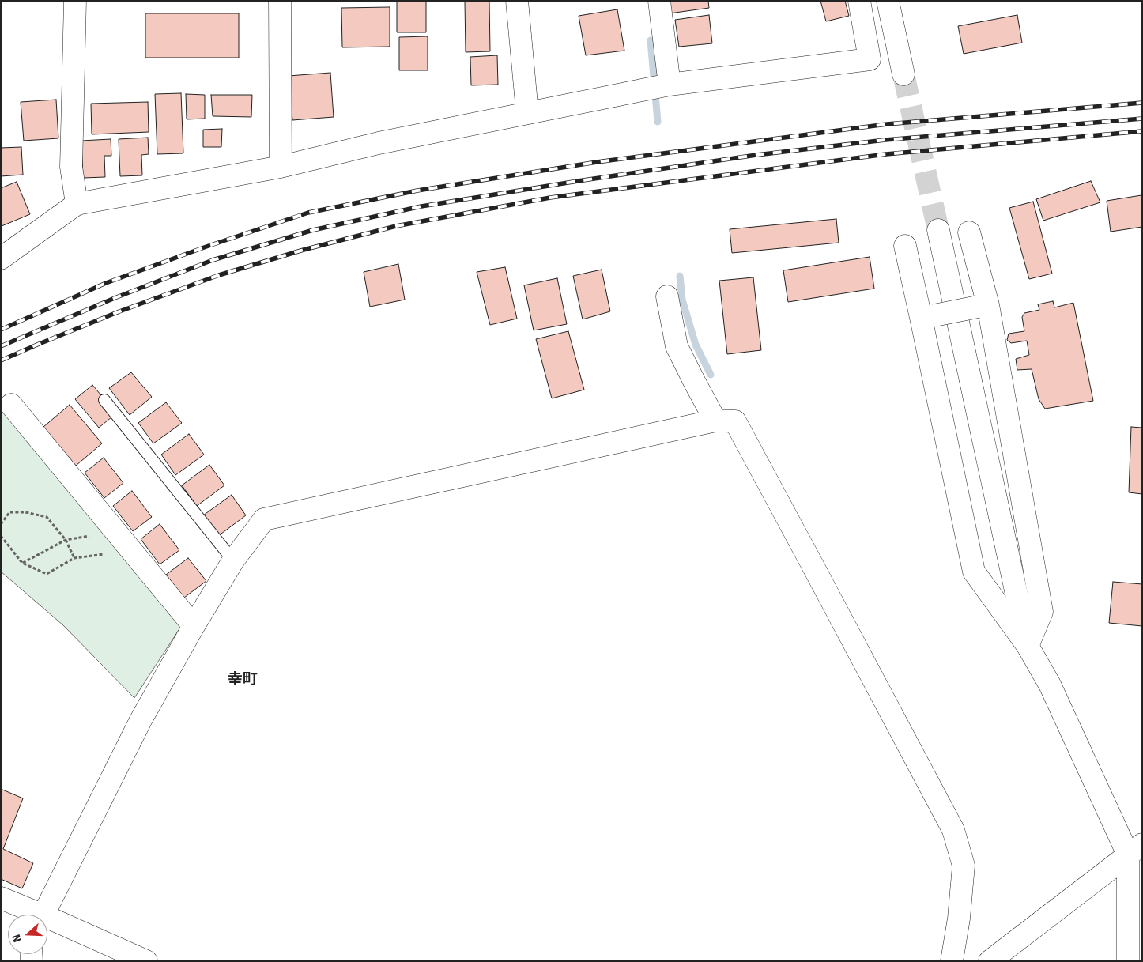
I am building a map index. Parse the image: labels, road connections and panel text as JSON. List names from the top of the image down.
{
  "districts": ["幸町"],
  "north": "left"
}
